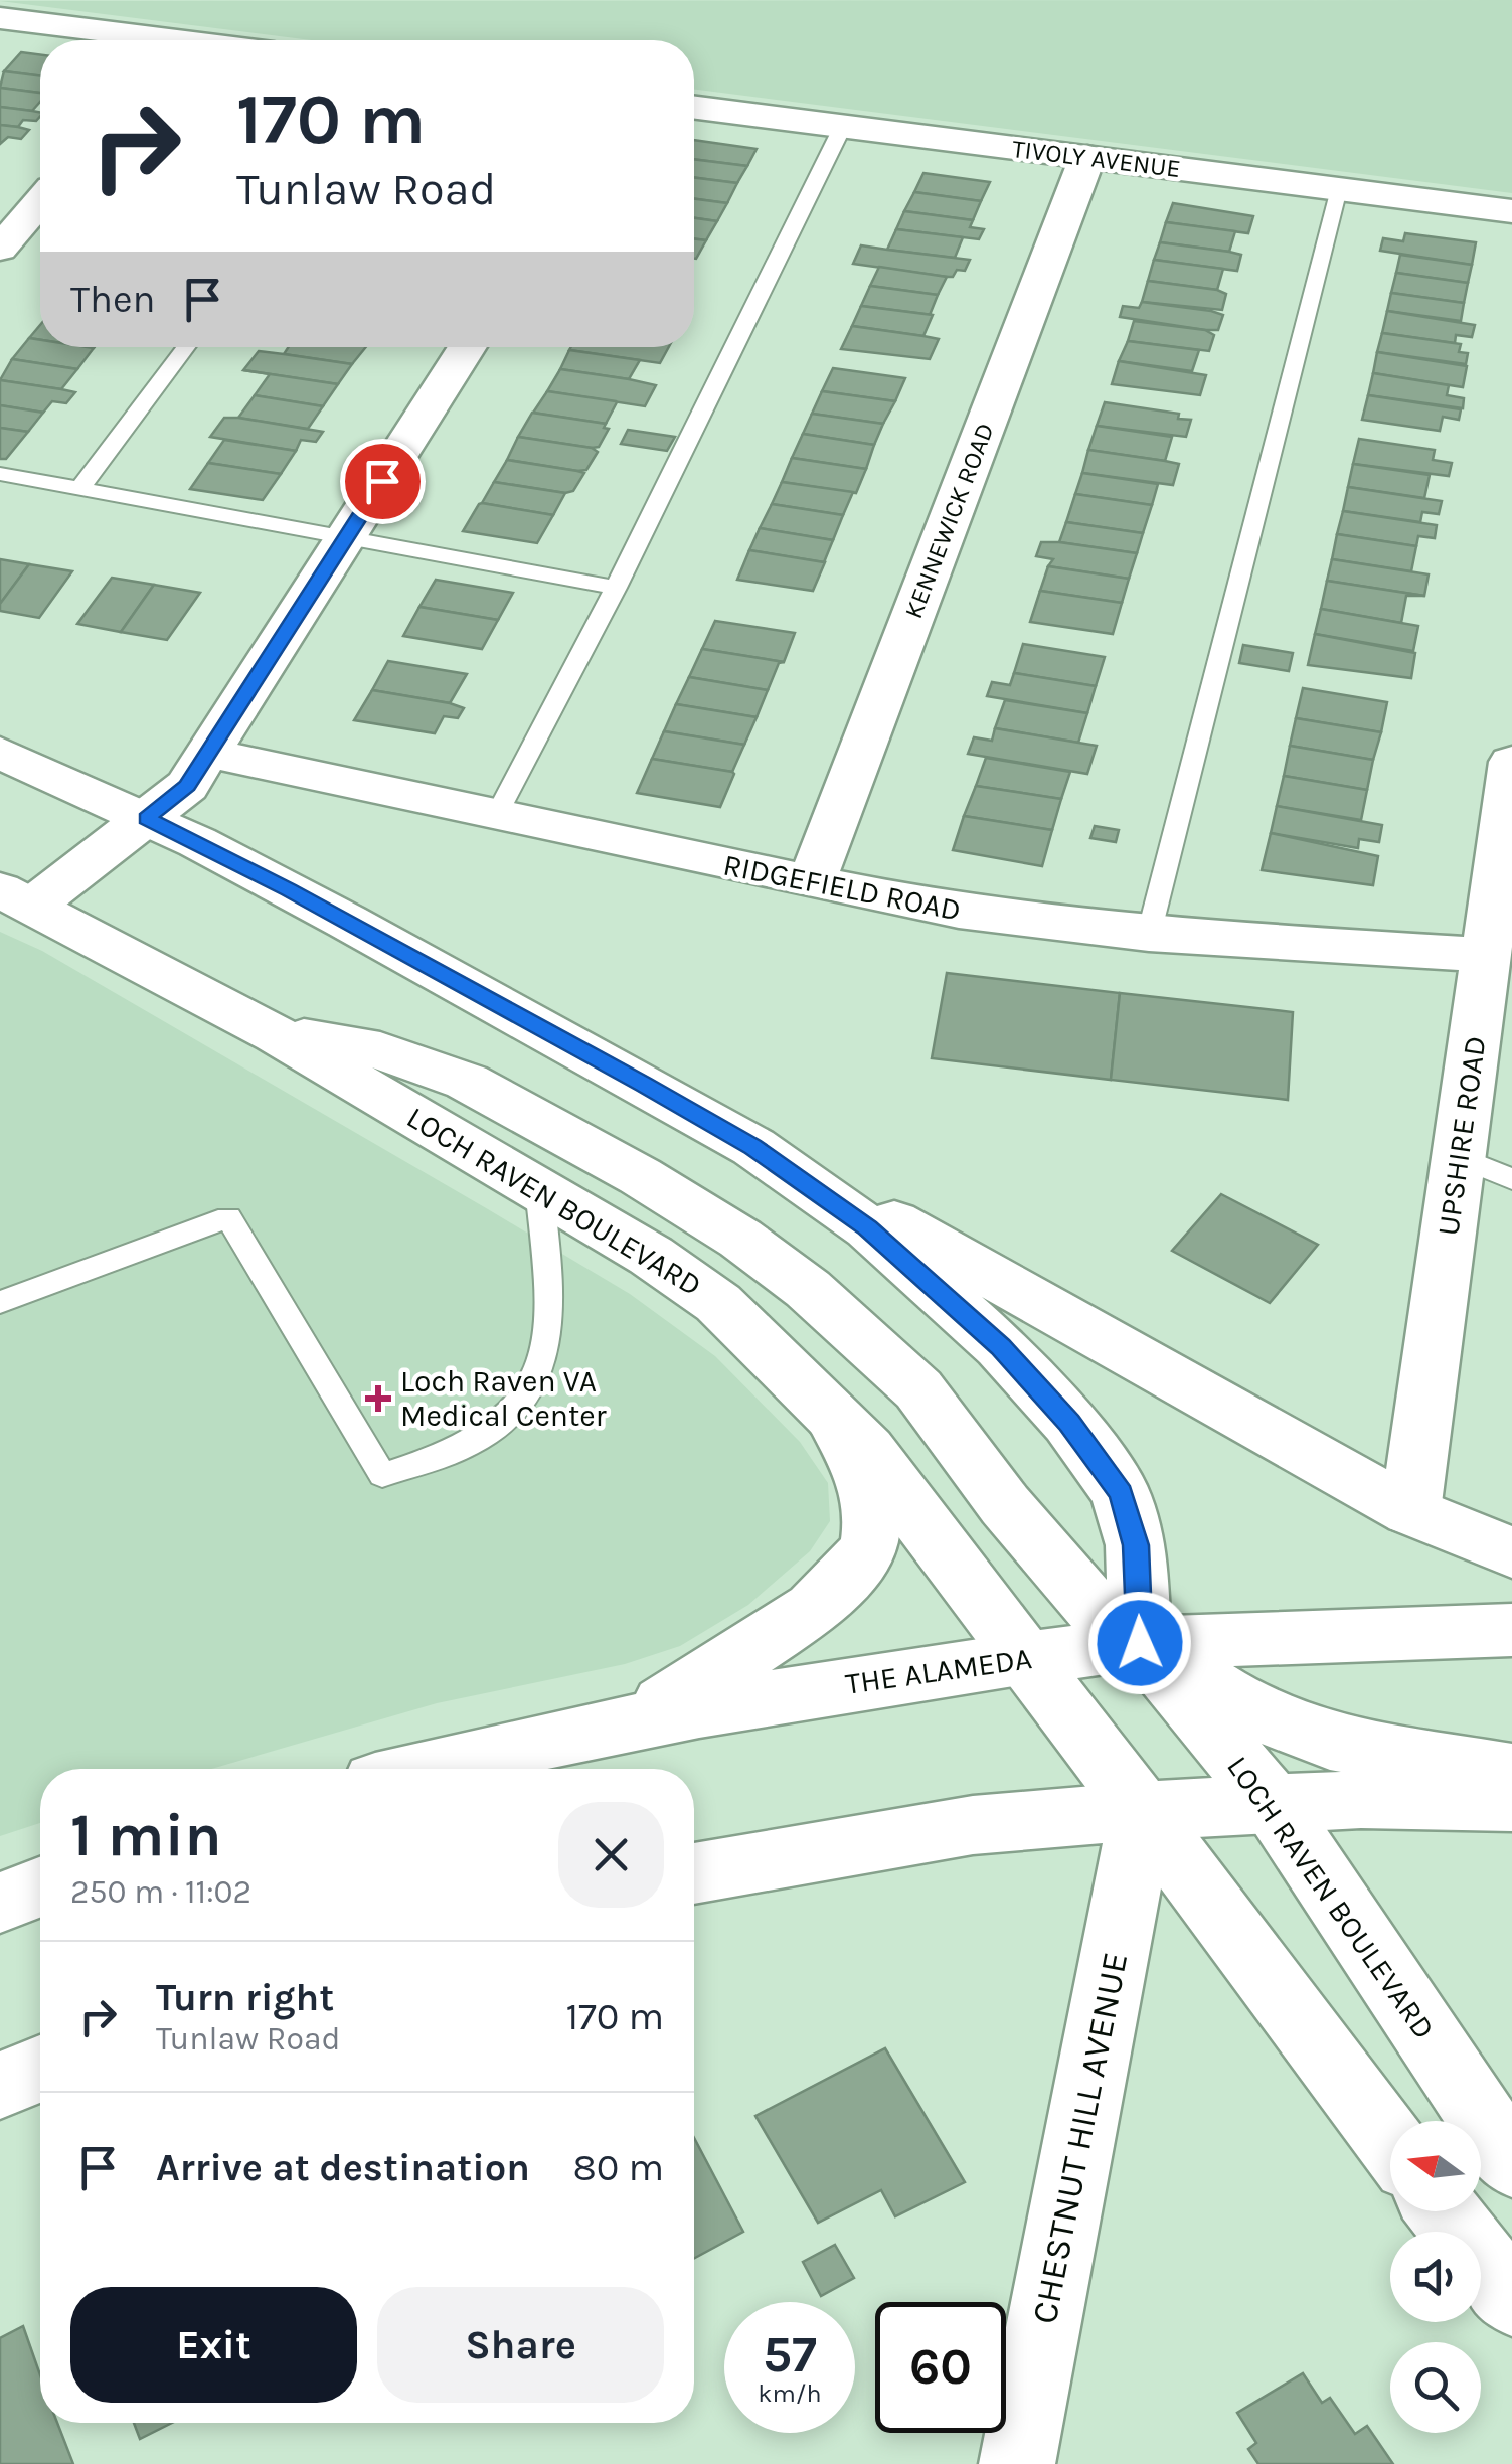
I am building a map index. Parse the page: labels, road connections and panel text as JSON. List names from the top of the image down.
{
  "streets": {
    "main road": [
      "TIVOLY AVENUE",
      "KENNEWICK ROAD",
      "RIDGEFIELD ROAD",
      "UPSHIRE ROAD",
      "LOCH RAVEN BOULEVARD",
      "THE ALAMEDA",
      "CHESTNUT HILL AVENUE"
    ]
  },
  "crossings": [
    ["TIVOLY AVENUE", "KENNEWICK ROAD"],
    ["KENNEWICK ROAD", "RIDGEFIELD ROAD"],
    ["RIDGEFIELD ROAD", "UPSHIRE ROAD"],
    ["LOCH RAVEN BOULEVARD", "THE ALAMEDA"],
    ["LOCH RAVEN BOULEVARD", "CHESTNUT HILL AVENUE"]
  ],
  "places": {
    "health": ["Loch Raven VA Medical Center"]
  },
  "north": "left",
  "page": {
    "turn": ["170 m", "Tunlaw Road"],
    "then": "Then",
    "heading": ["1 min", "250 m · 11:02"],
    "list": [
      {
        "name": "Turn right",
        "note": "Tunlaw Road",
        "value": "170 m"
      },
      {
        "name": "Arrive at destination",
        "value": "80 m"
      }
    ],
    "buttons": ["Exit", "Share"],
    "speed": "57 km/h",
    "limit": "60"
  }
}
